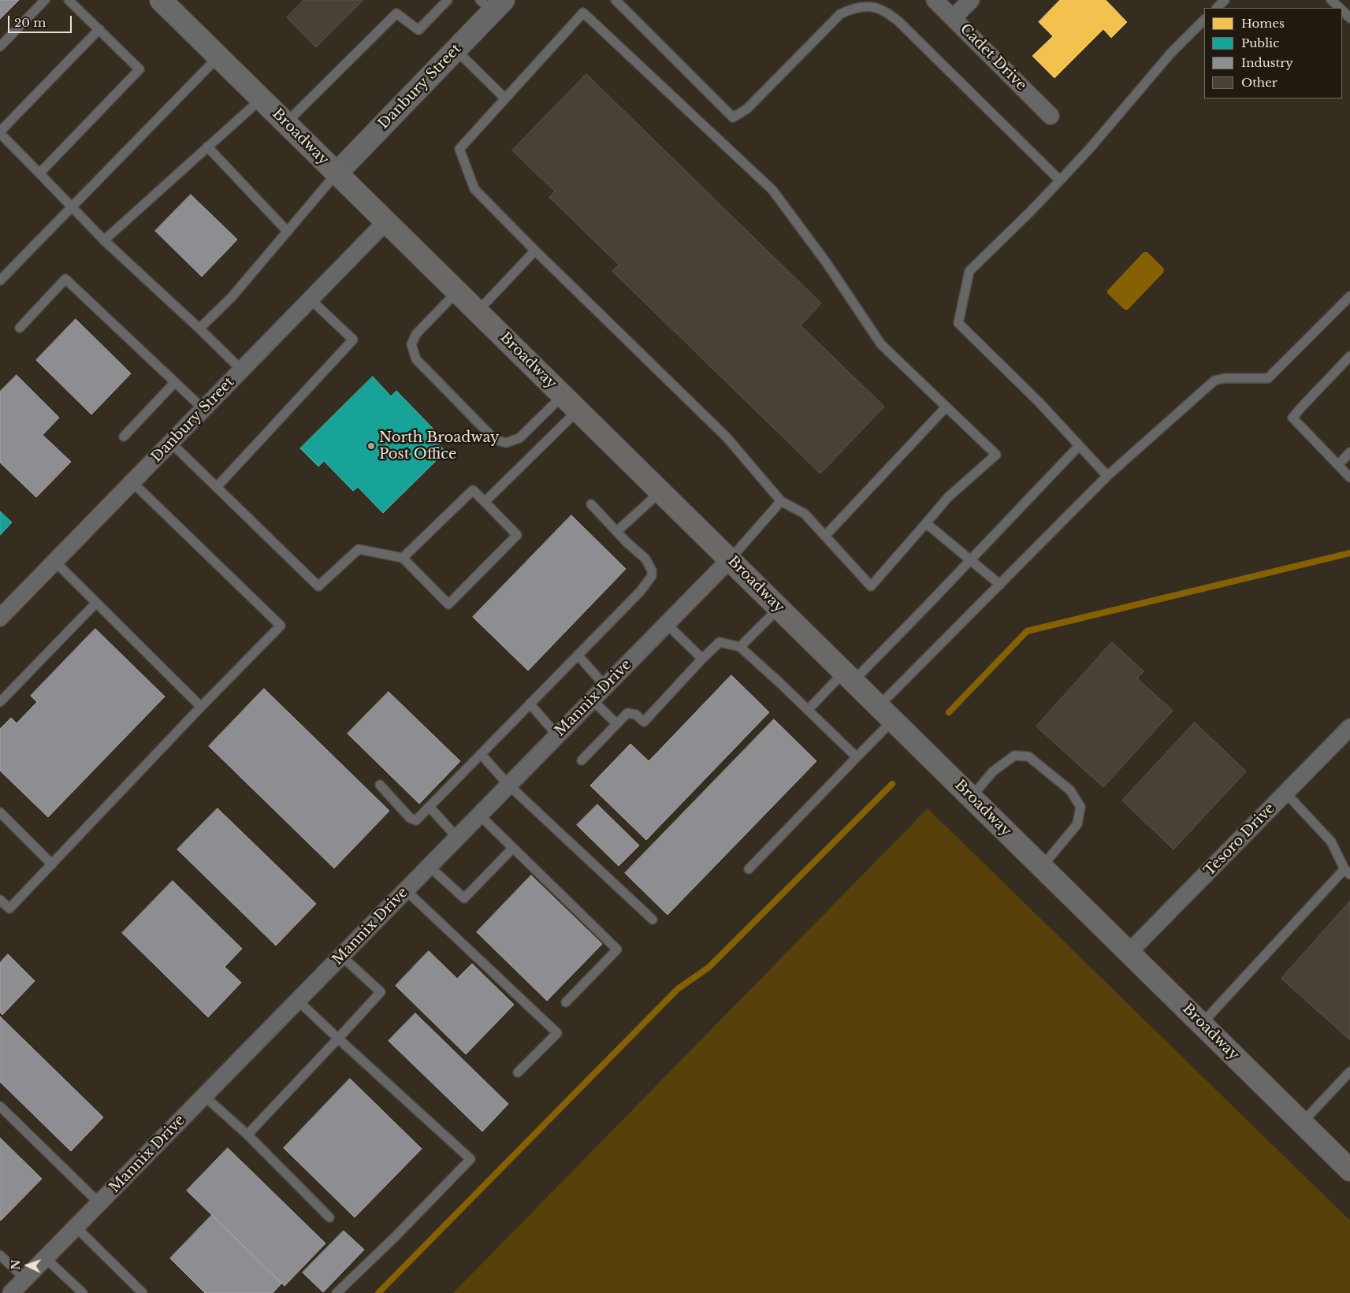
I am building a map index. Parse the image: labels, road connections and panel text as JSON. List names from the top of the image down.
{
  "streets": {
    "main road": ["Broadway"],
    "street": [
      "Cadet Drive",
      "Danbury Street",
      "Mannix Drive",
      "Tesoro Drive"
    ]
  },
  "crossings": [
    ["Danbury Street", "Broadway"],
    ["Broadway", "Mannix Drive"],
    ["Broadway", "Tesoro Drive"]
  ],
  "places": ["North Broadway Post Office"],
  "legend": [
    "Homes",
    "Public",
    "Industry",
    "Other"
  ],
  "scale_bar": "20 m",
  "north": "left"
}
